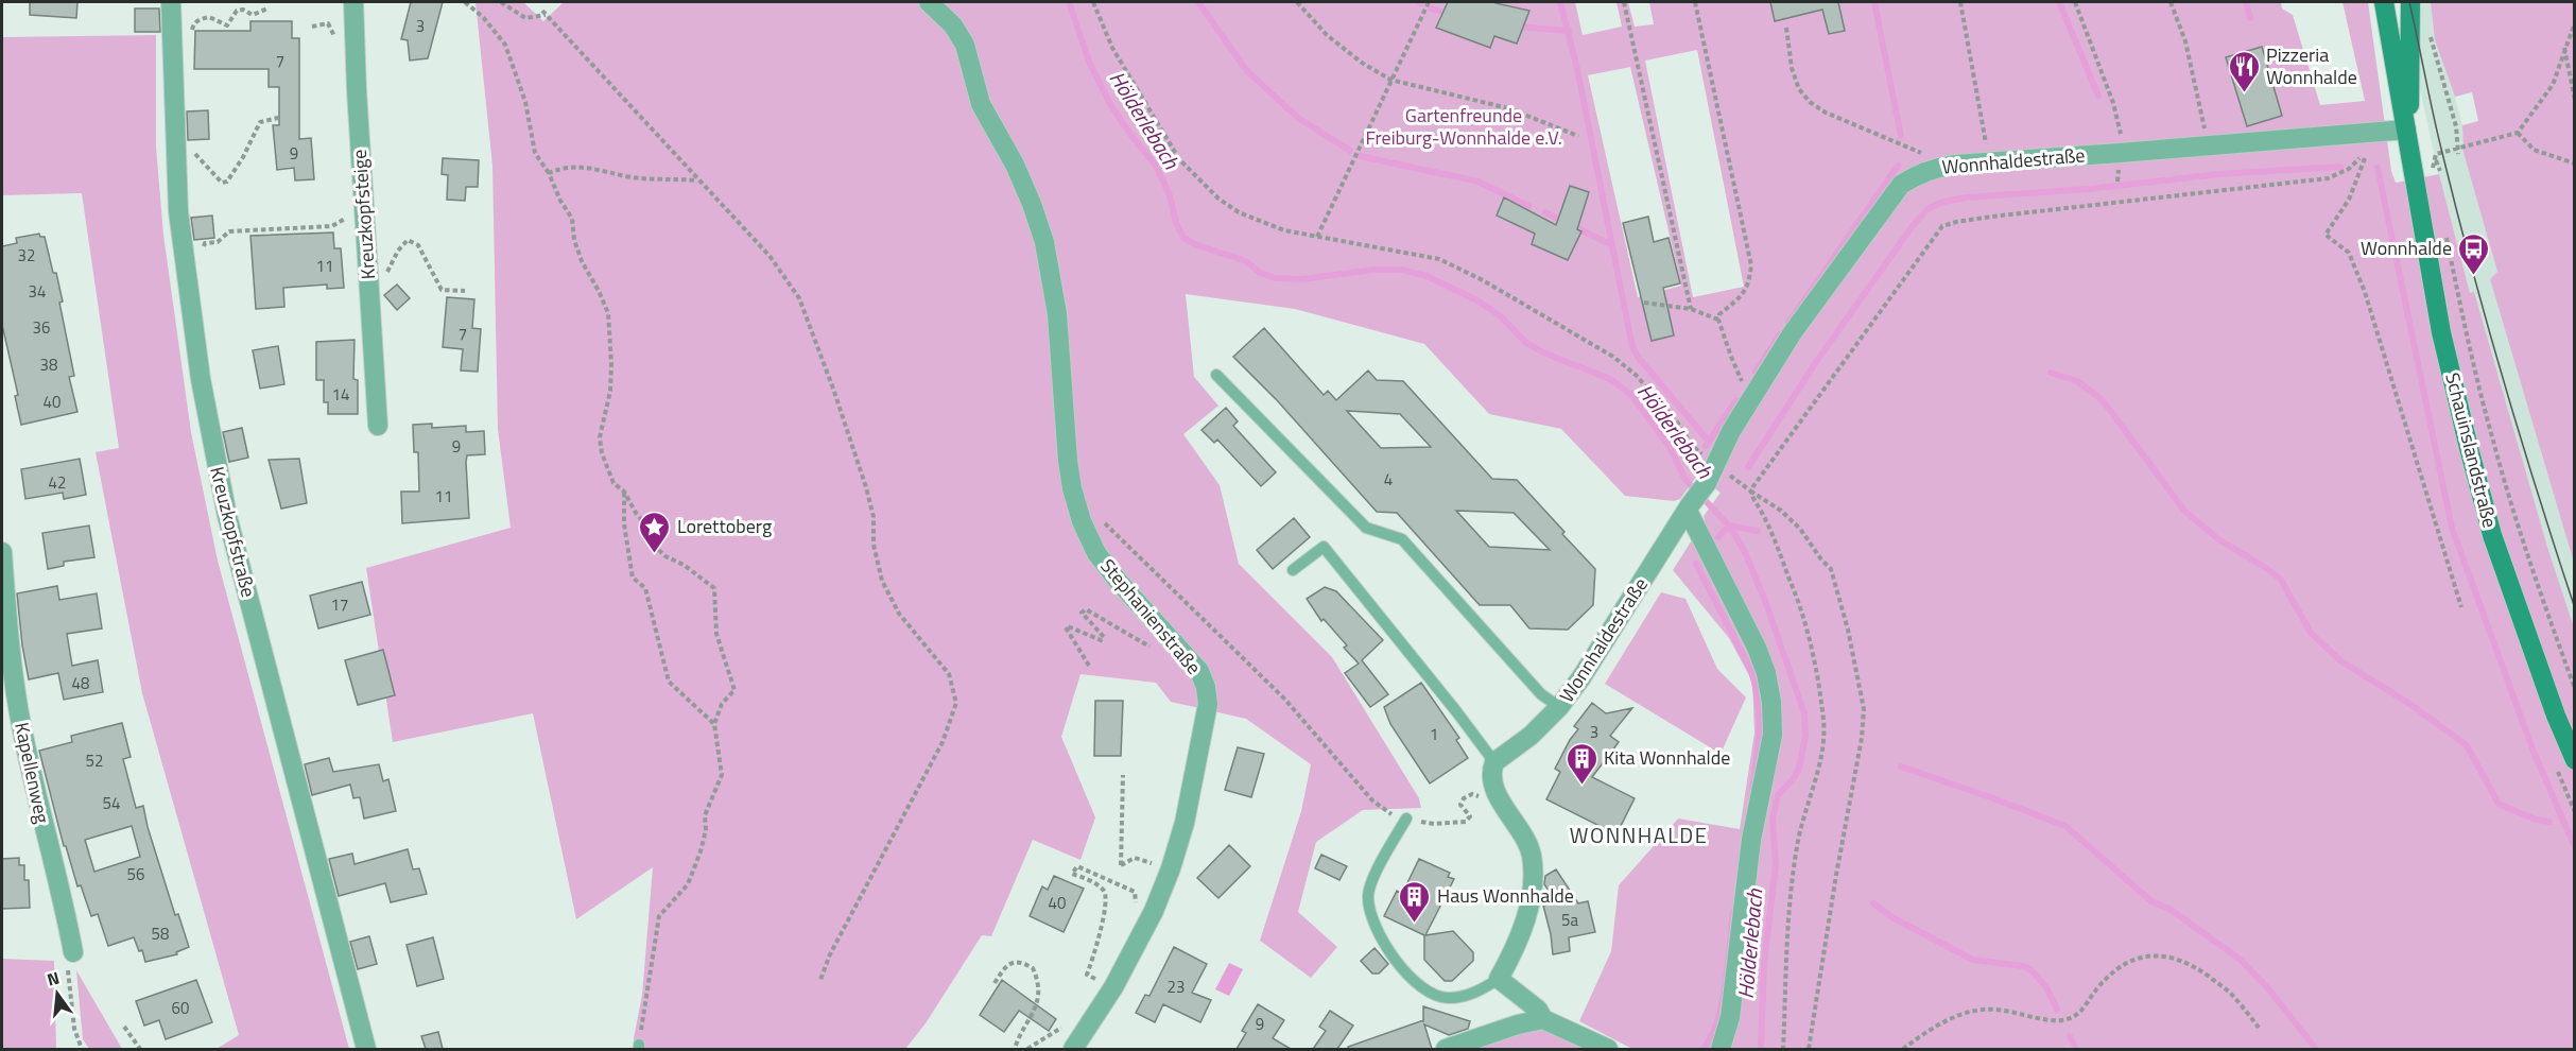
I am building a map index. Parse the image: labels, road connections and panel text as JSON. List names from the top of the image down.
{
  "streets": {
    "main road": ["Schauinslandstraße"],
    "street": [
      "Wonnhaldestraße",
      "Kreuzkopfsteige",
      "Kreuzkopfstraße",
      "Stephanienstraße",
      "Kapellenweg"
    ]
  },
  "crossings": [
    ["Wonnhaldestraße", "Schauinslandstraße"]
  ],
  "districts": ["WONNHALDE"],
  "water": ["Hölderlebach"],
  "parks": ["Gartenfreunde Freiburg-Wonnhalde e.V."],
  "places": {
    "restaurant": ["Pizzeria Wonnhalde"],
    "bus stop": ["Wonnhalde"],
    "place": ["Lorettoberg"],
    "building": ["Kita Wonnhalde", "Haus Wonnhalde"]
  },
  "house_numbers": [
    "3",
    "7",
    "9",
    "32",
    "11",
    "34",
    "36",
    "7",
    "38",
    "14",
    "40",
    "9",
    "4",
    "42",
    "11",
    "17",
    "48",
    "3",
    "1",
    "52",
    "54",
    "56",
    "40",
    "5a",
    "58",
    "23",
    "60",
    "9"
  ],
  "north": "top"
}
